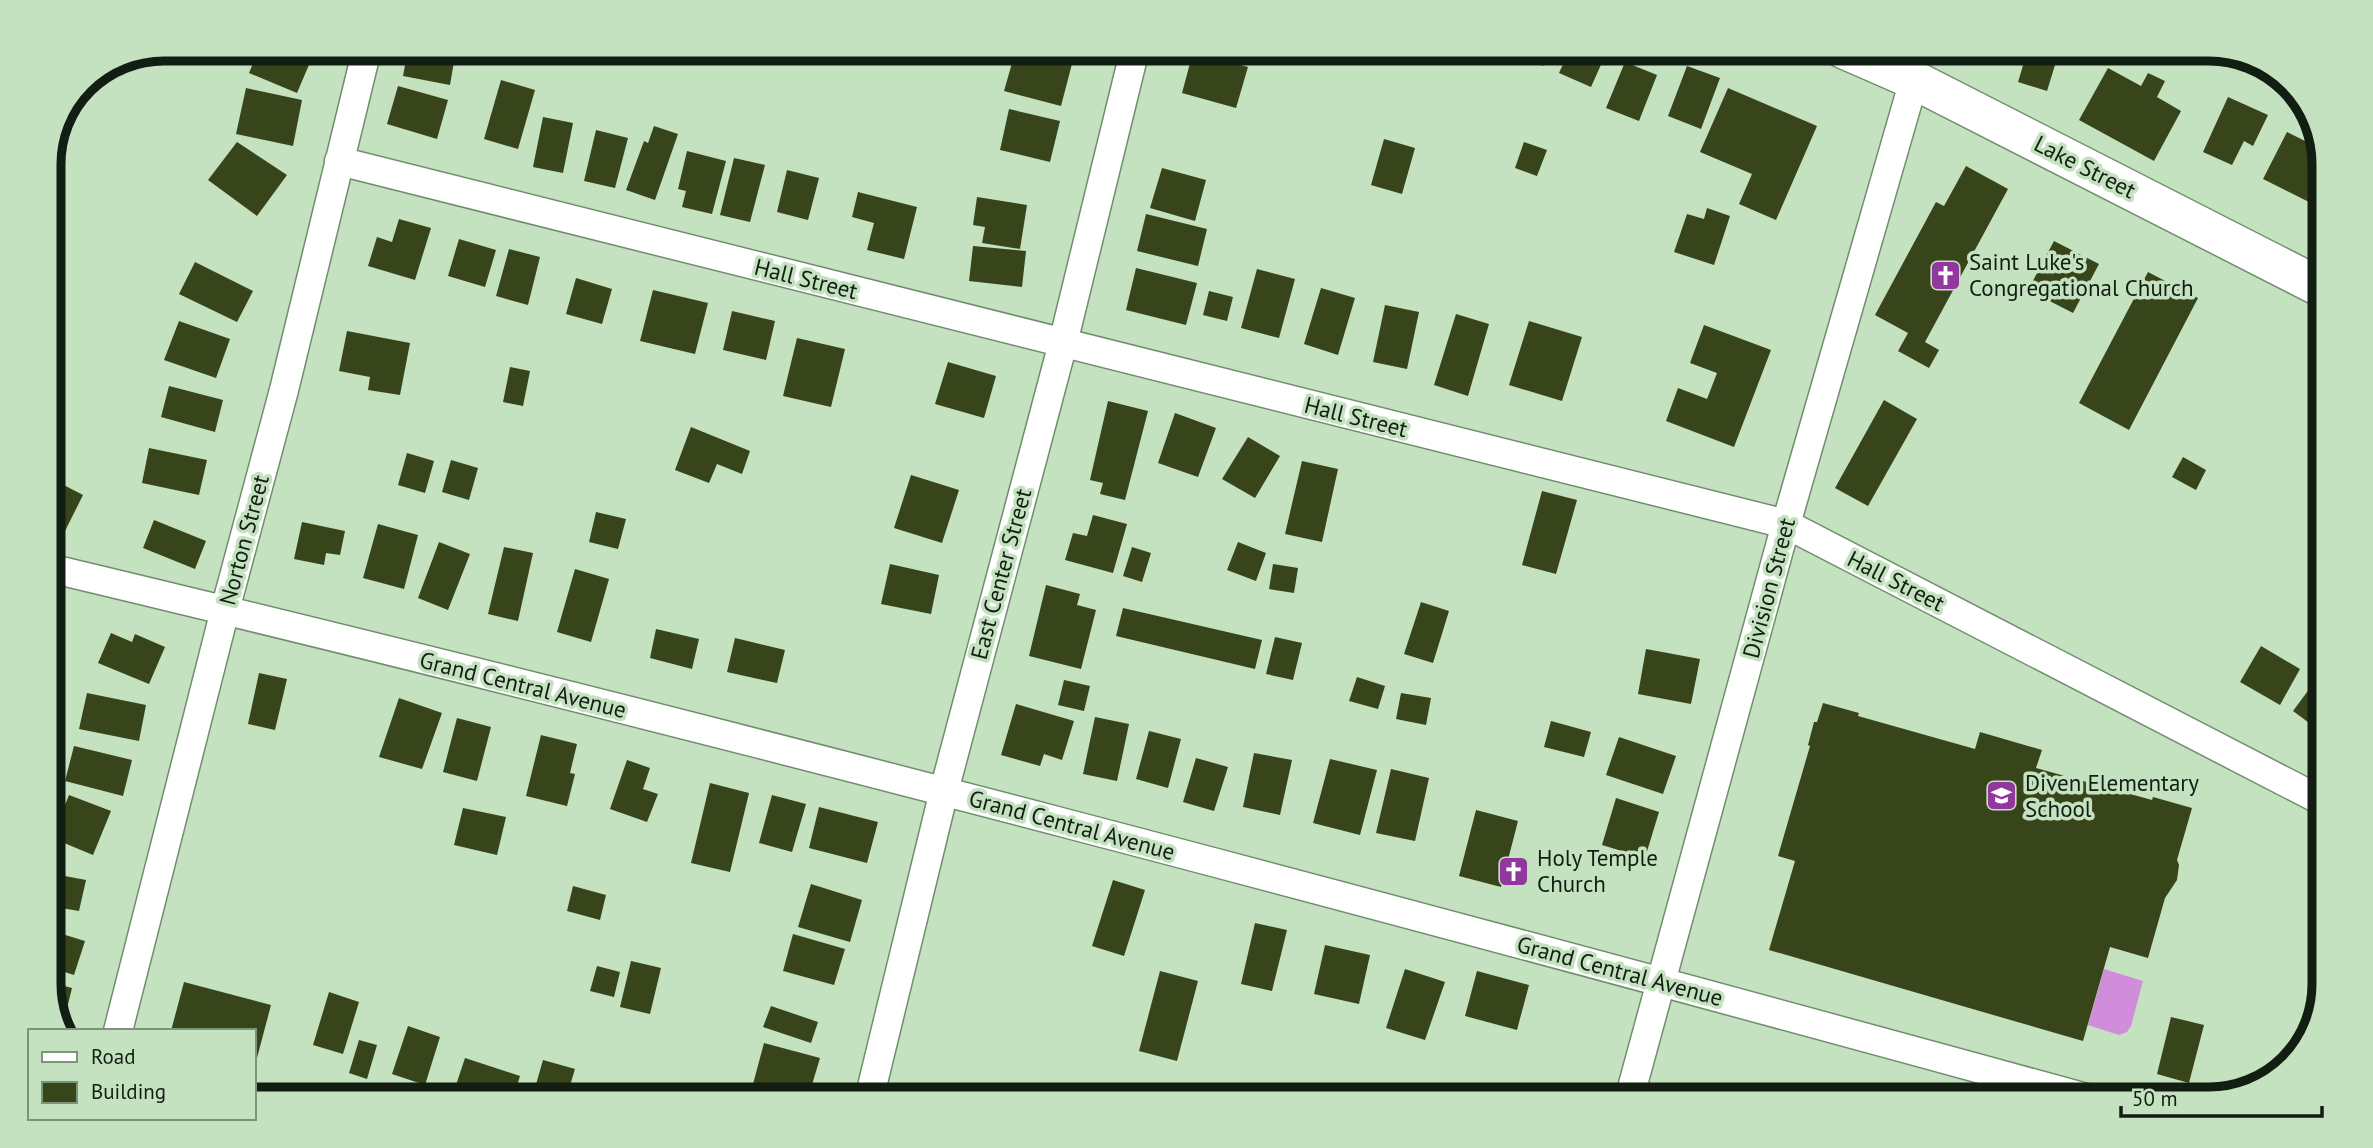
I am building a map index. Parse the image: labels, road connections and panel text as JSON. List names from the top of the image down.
{
  "streets": {
    "main road": ["Lake Street"],
    "street": [
      "Hall Street",
      "Norton Street",
      "East Center Street",
      "Division Street",
      "Grand Central Avenue"
    ]
  },
  "crossings": [
    ["Lake Street", "Division Street"],
    ["Hall Street", "Norton Street"],
    ["Hall Street", "East Center Street"],
    ["Hall Street", "Division Street"],
    ["Norton Street", "Grand Central Avenue"],
    ["East Center Street", "Grand Central Avenue"],
    ["Division Street", "Grand Central Avenue"]
  ],
  "places": {
    "church": ["Saint Luke's Congregational Church", "Holy Temple Church"],
    "school or university": ["Diven Elementary School"]
  },
  "legend": ["Road", "Building"],
  "scale_bar": "50 m"
}
